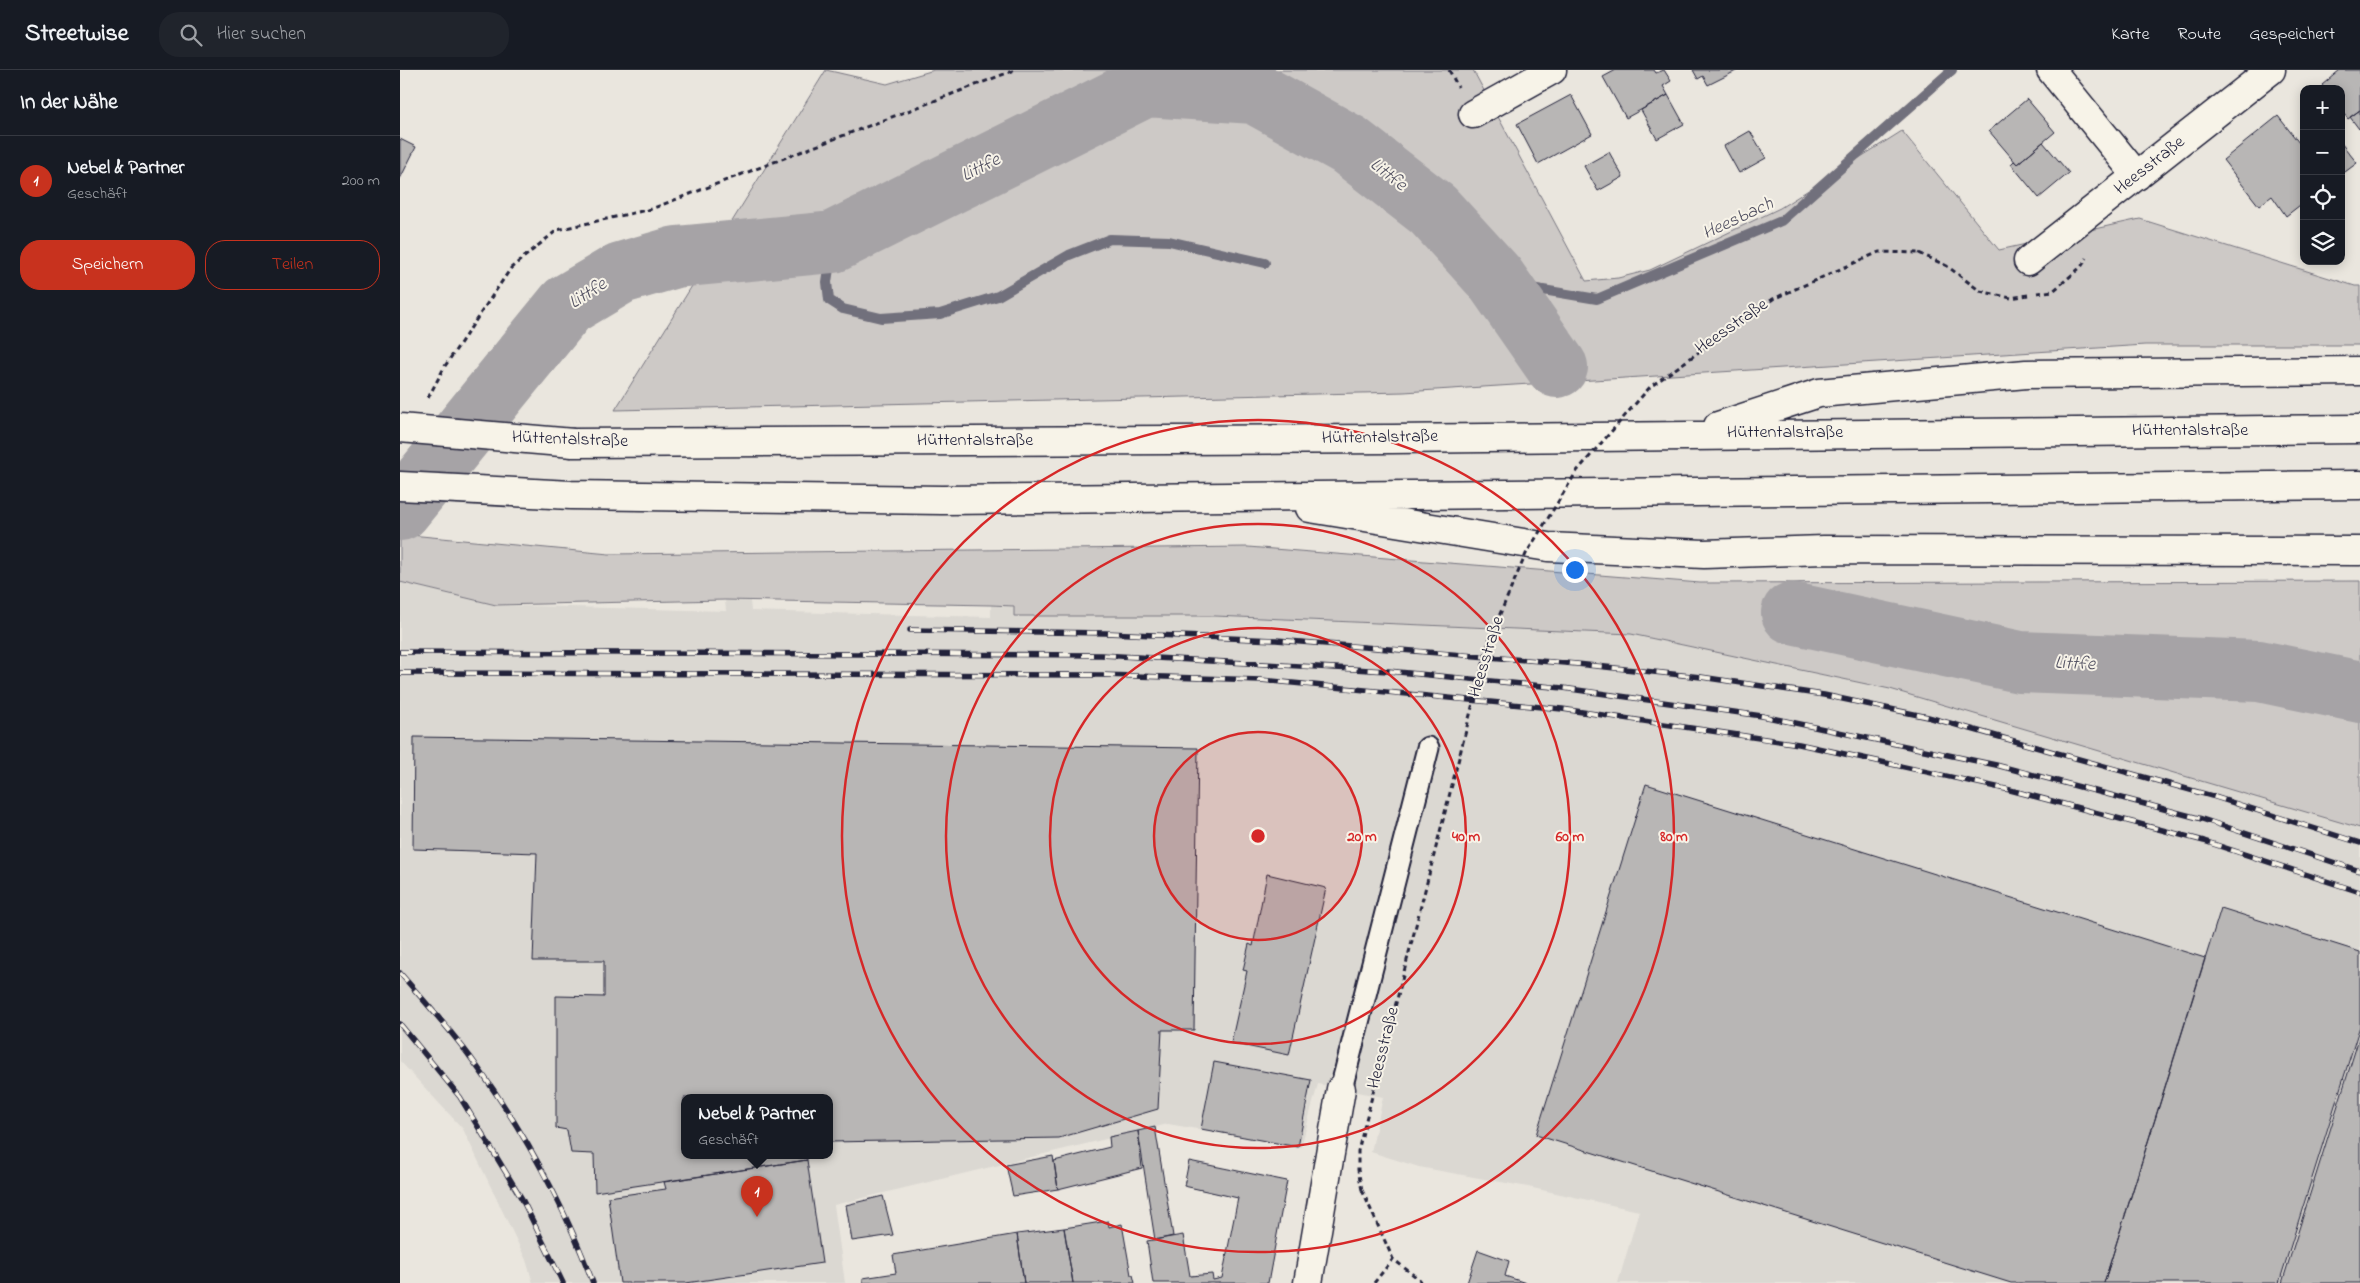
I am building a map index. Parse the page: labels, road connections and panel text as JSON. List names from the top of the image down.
{
  "streets": {
    "main road": ["Heesstraße", "Hüttentalstraße"]
  },
  "water": ["Littfe", "Heesbach"],
  "page": {
    "header": "Streetwise",
    "search": "Hier suchen",
    "nav": ["Karte", "Route", "Gespeichert"],
    "heading": "In der Nähe",
    "map_buttons": ["+", "−"],
    "list": [
      {
        "mark": "1",
        "name": "Nebel & Partner",
        "note": "Geschäft",
        "value": "200 m"
      }
    ],
    "buttons": ["Speichern", "Teilen"],
    "popup": ["Nebel & Partner", "Geschäft"],
    "pins": "1"
  },
  "rings": [
    "20 m",
    "40 m",
    "60 m",
    "80 m"
  ]
}
